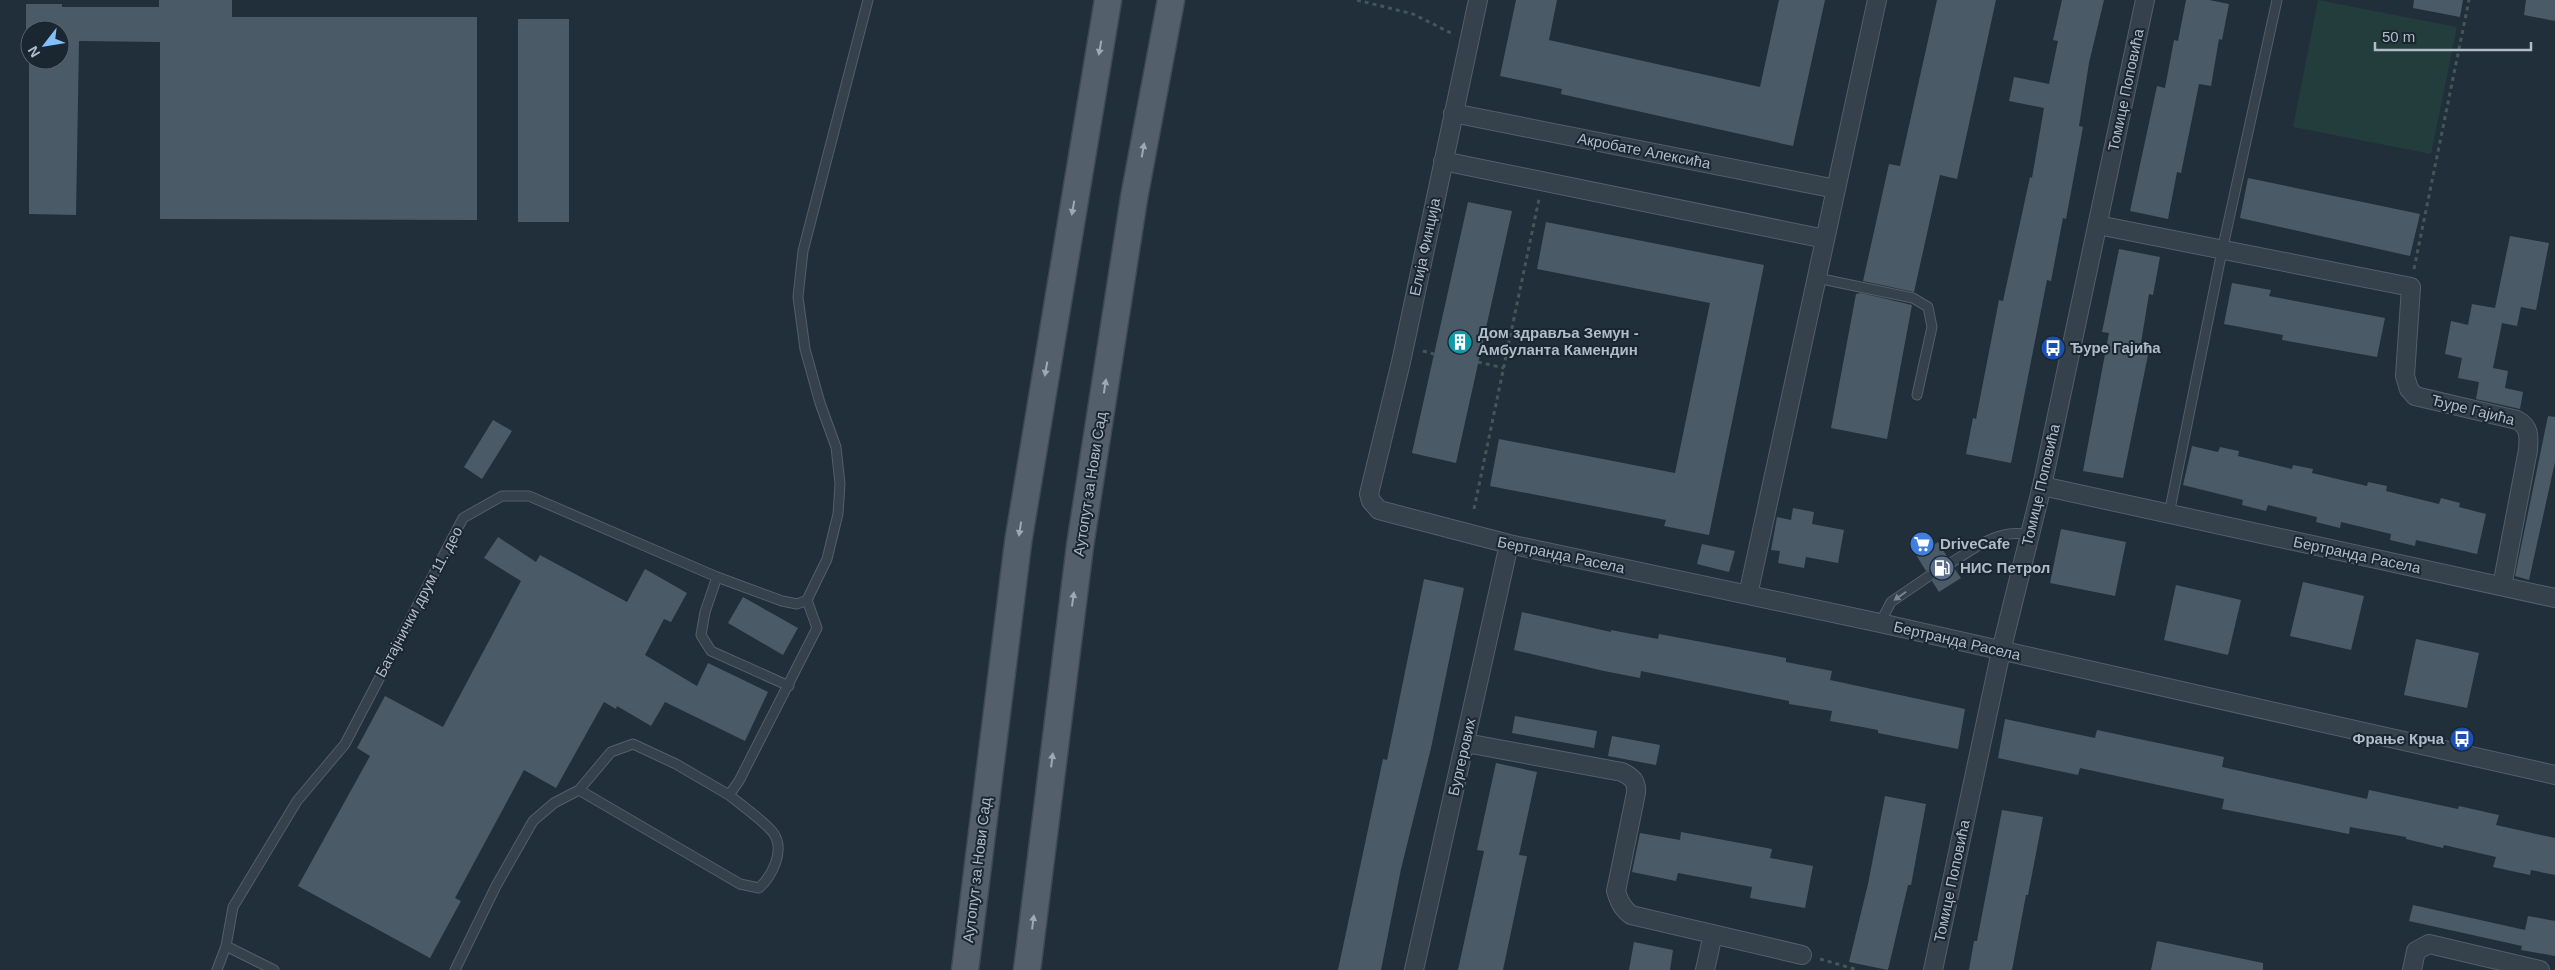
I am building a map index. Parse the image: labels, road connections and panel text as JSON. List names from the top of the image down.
{
  "streets": {
    "main road": ["Аутопут за Нови Сад"],
    "street": [
      "Томице Поповића",
      "Акробате Алексића",
      "Елија Финција",
      "Ђуре Гајића",
      "Бертранда Расела",
      "Бургерових"
    ],
    "lane": ["Батајнички друм 11. део"]
  },
  "crossings": [
    ["Томице Поповића", "Бертранда Расела"],
    ["Акробате Алексића", "Елија Финција"],
    ["Елија Финција", "Бертранда Расела"],
    ["Ђуре Гајића", "Бертранда Расела"],
    ["Бертранда Расела", "Бургерових"]
  ],
  "places": {
    "building": ["Дом здравља Земун - Амбуланта Камендин"],
    "bus stop": ["Ђуре Гајића", "Фрање Крча"],
    "supermarket": ["DriveCafe"],
    "fuel station": ["НИС Петрол"]
  },
  "scale_bar": "50 m",
  "north": "bottom left"
}
